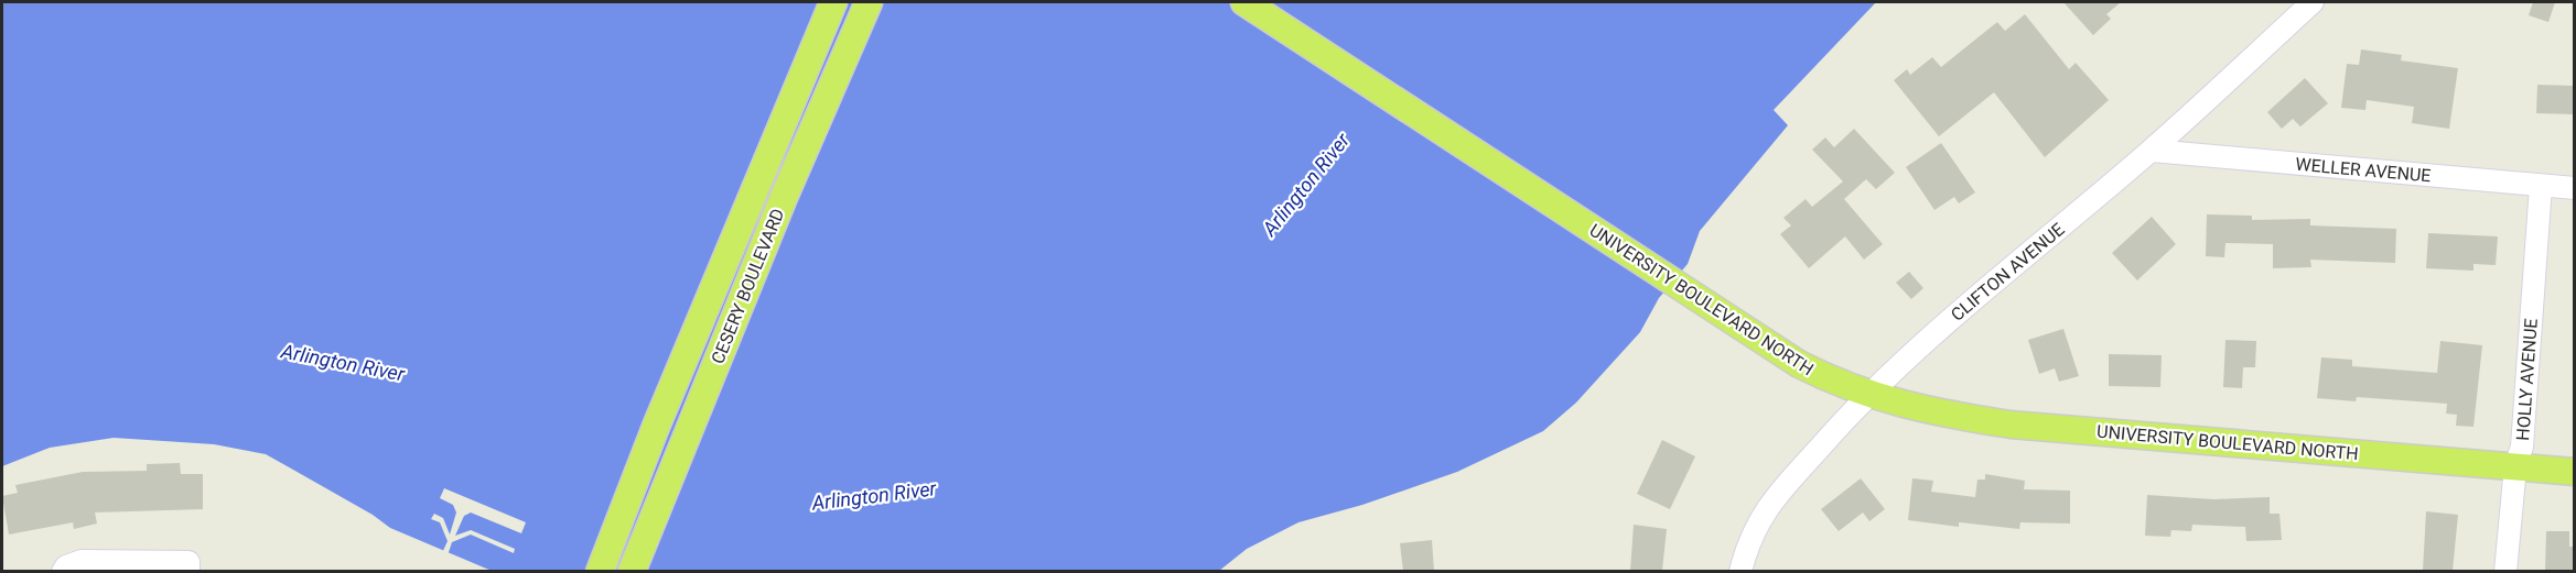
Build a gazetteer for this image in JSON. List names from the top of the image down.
{
  "streets": {
    "main road": ["CESERY BOULEVARD", "UNIVERSITY BOULEVARD NORTH"],
    "street": ["WELLER AVENUE", "CLIFTON AVENUE", "HOLLY AVENUE"]
  },
  "crossings": [
    ["WELLER AVENUE", "CLIFTON AVENUE"],
    ["WELLER AVENUE", "HOLLY AVENUE"],
    ["CLIFTON AVENUE", "UNIVERSITY BOULEVARD NORTH"],
    ["UNIVERSITY BOULEVARD NORTH", "HOLLY AVENUE"]
  ],
  "water": ["Arlington River"]
}
